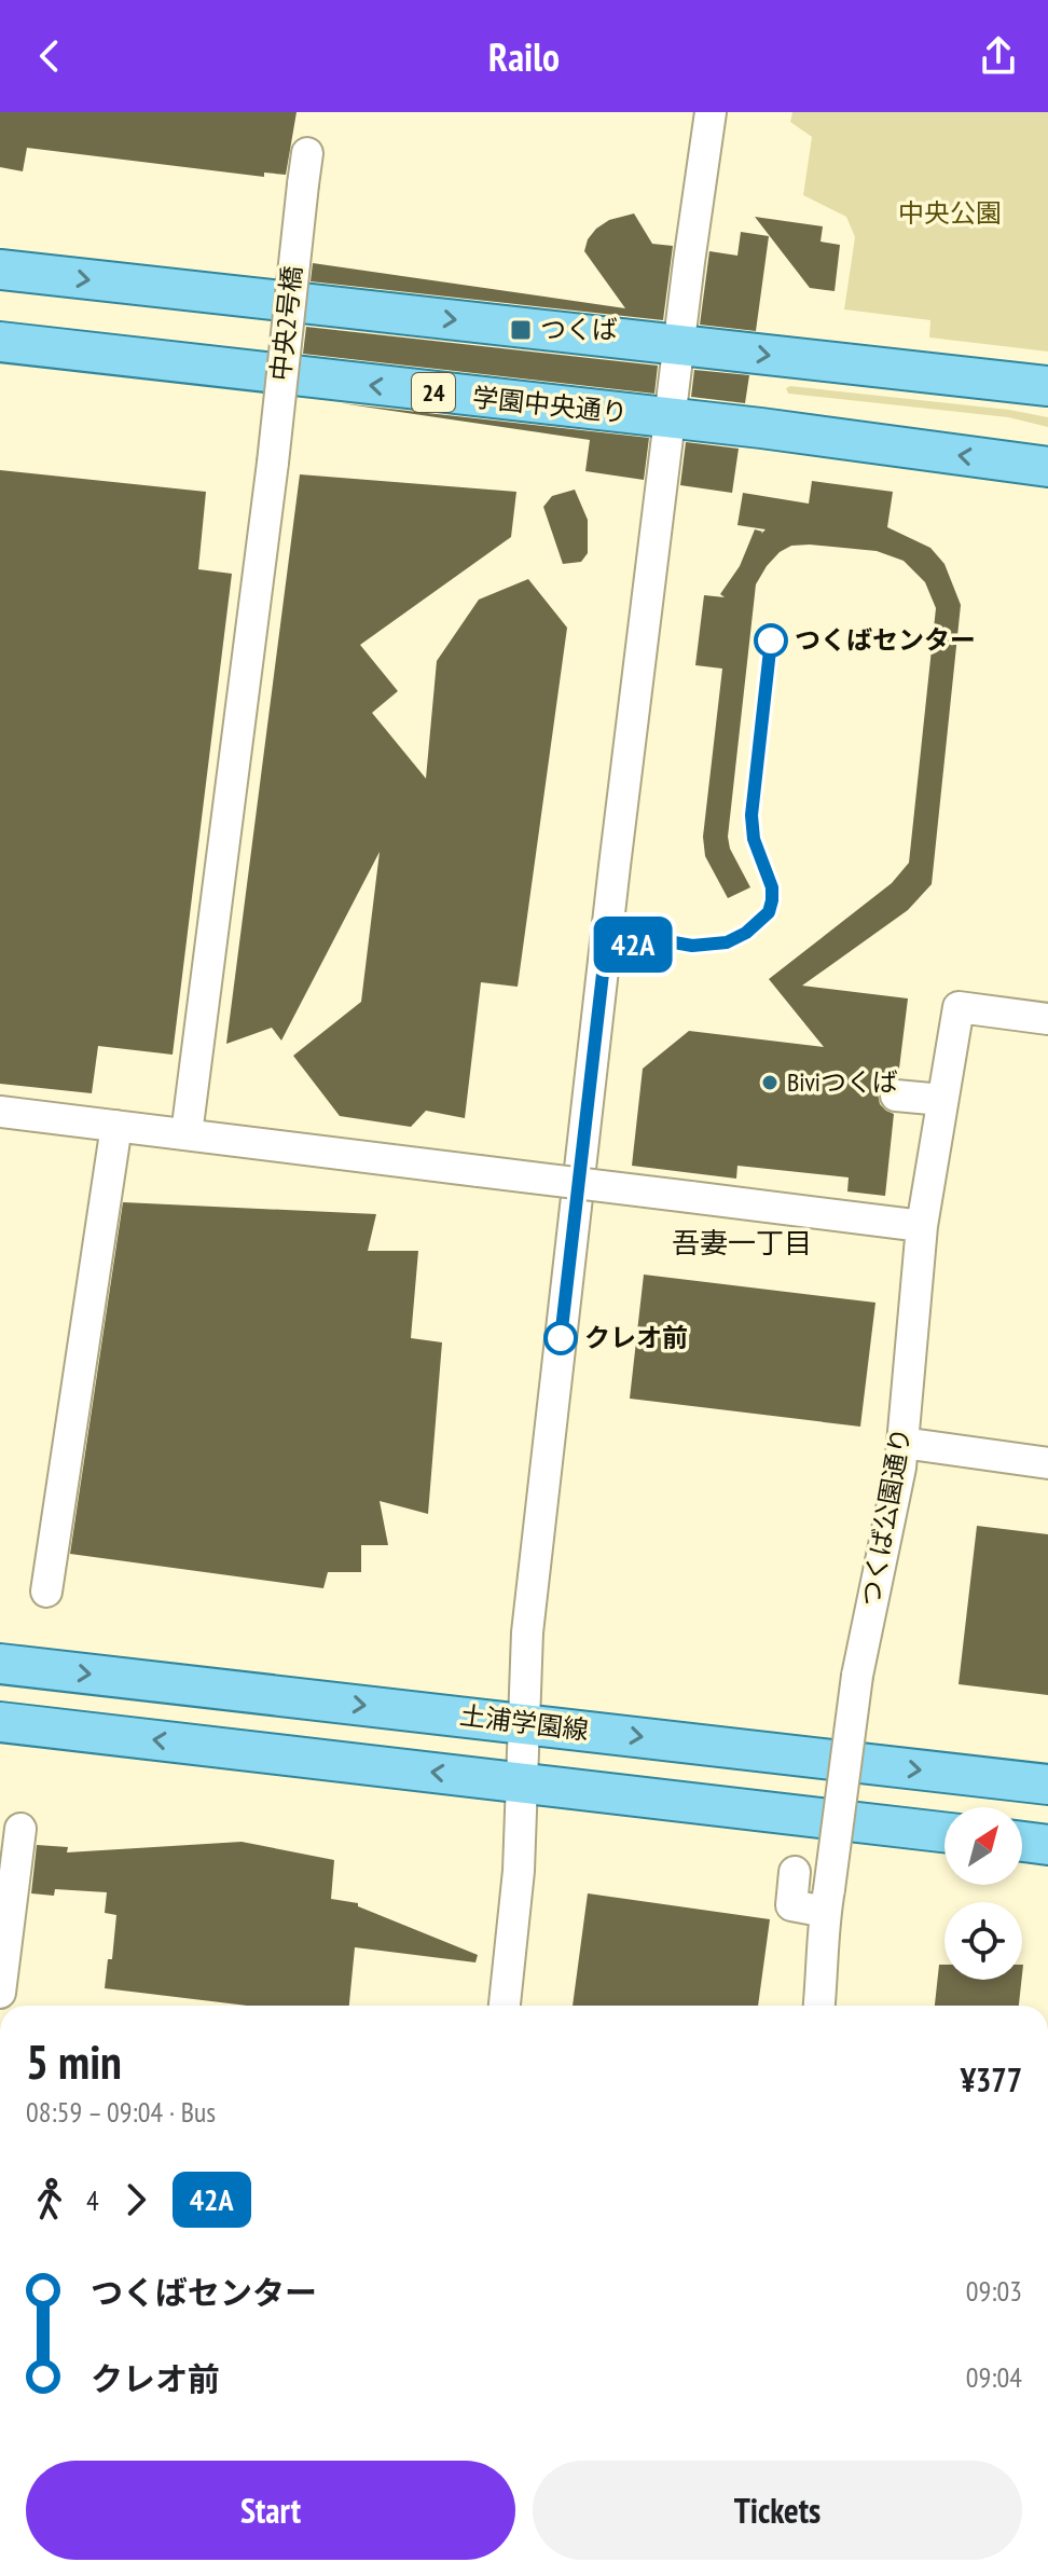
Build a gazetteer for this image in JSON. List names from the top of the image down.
{
  "streets": {
    "main road": ["24", "学園中央通り", "土浦学園線"],
    "street": ["中央2号橋", "つくば公園通り"]
  },
  "districts": ["吾妻一丁目"],
  "parks": ["中央公園"],
  "places": {
    "transit": ["つくば"],
    "other": ["つくばセンター", "Biviつくば", "クレオ前"]
  },
  "lines": ["bus line 42A"],
  "north": "top right",
  "page": {
    "header": "Railo",
    "on_map": "42A",
    "heading": ["5 min", "08:59 – 09:04 · Bus", "¥377"],
    "legs": ["4", "42A"],
    "list": [
      {
        "name": "つくばセンター",
        "value": "09:03"
      },
      {
        "name": "クレオ前",
        "value": "09:04"
      }
    ],
    "buttons": ["Start", "Tickets"]
  }
}
